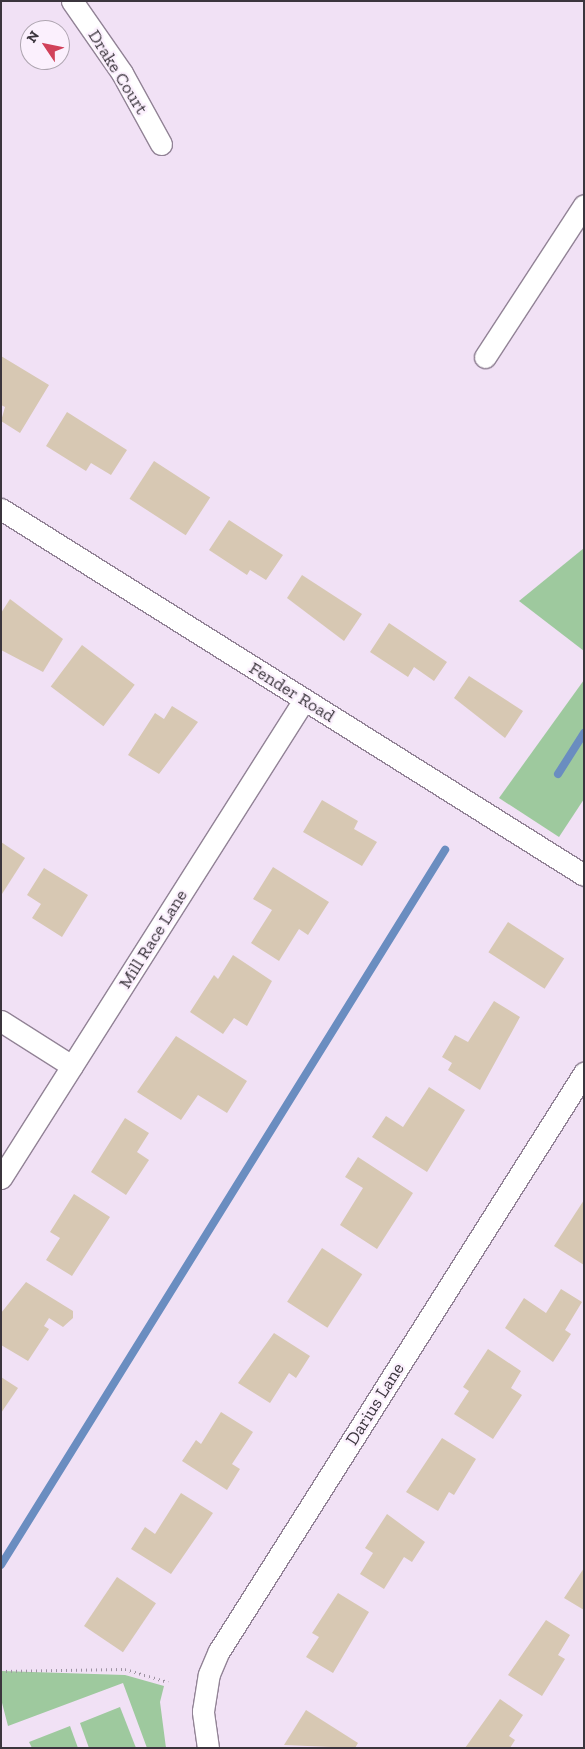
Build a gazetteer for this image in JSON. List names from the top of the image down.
{
  "streets": {
    "street": [
      "Drake Court",
      "Fender Road",
      "Mill Race Lane",
      "Darius Lane"
    ]
  },
  "crossings": [
    ["Fender Road", "Mill Race Lane"]
  ],
  "north": "top left"
}
